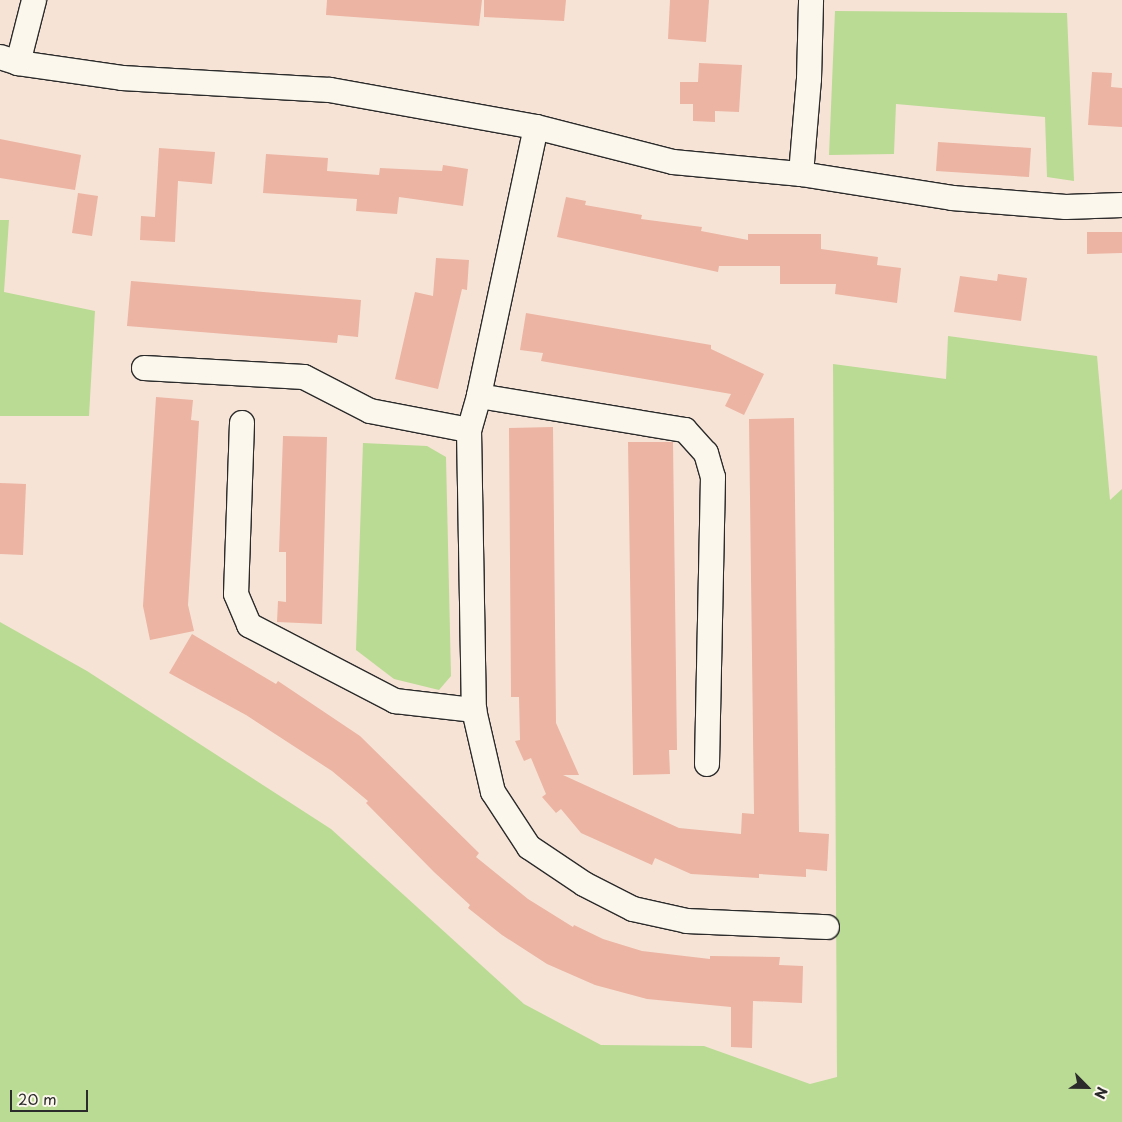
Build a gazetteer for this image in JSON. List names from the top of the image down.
{
  "scale_bar": "20 m",
  "north": "bottom right"
}
